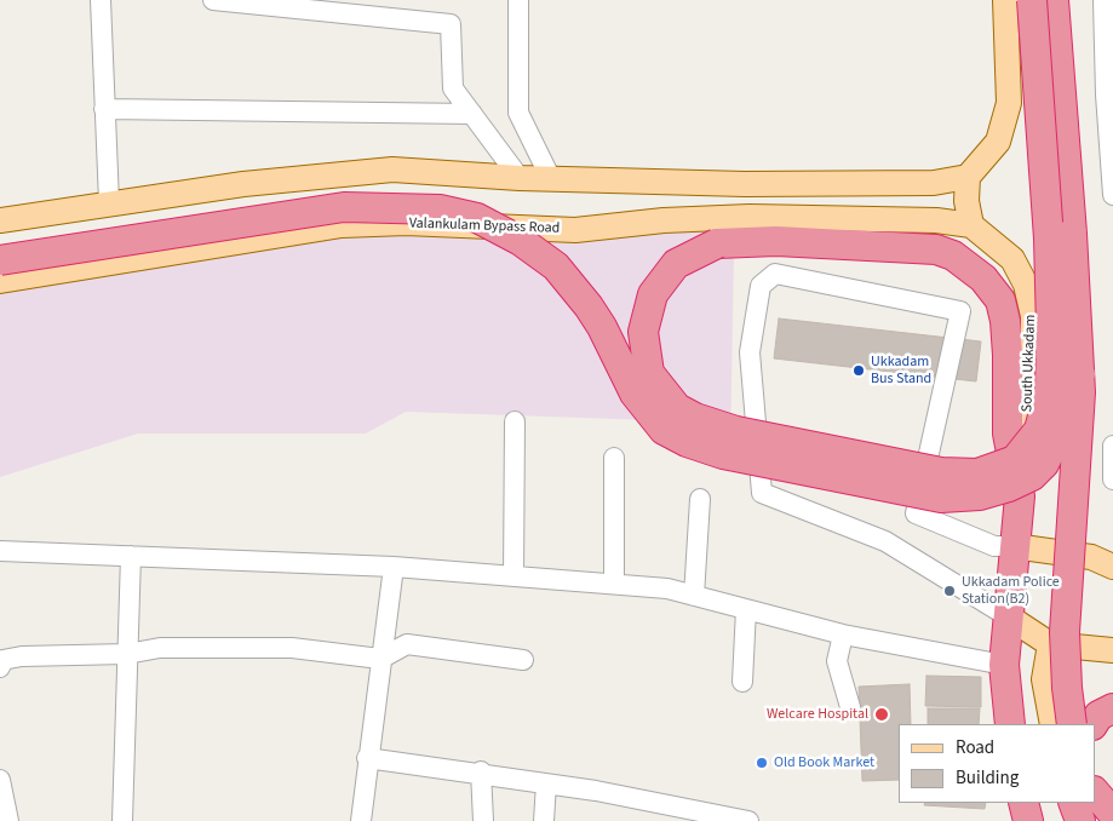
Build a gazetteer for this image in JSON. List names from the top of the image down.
{
  "streets": {
    "highway": ["South Ukkadam"],
    "main road": ["Valankulam Bypass Road"]
  },
  "crossings": [
    ["Valankulam Bypass Road", "South Ukkadam"]
  ],
  "places": [
    "Ukkadam Bus Stand",
    "Ukkadam Police Station(B2)",
    "Welcare Hospital",
    "Old Book Market"
  ],
  "legend": ["Road", "Building"]
}
